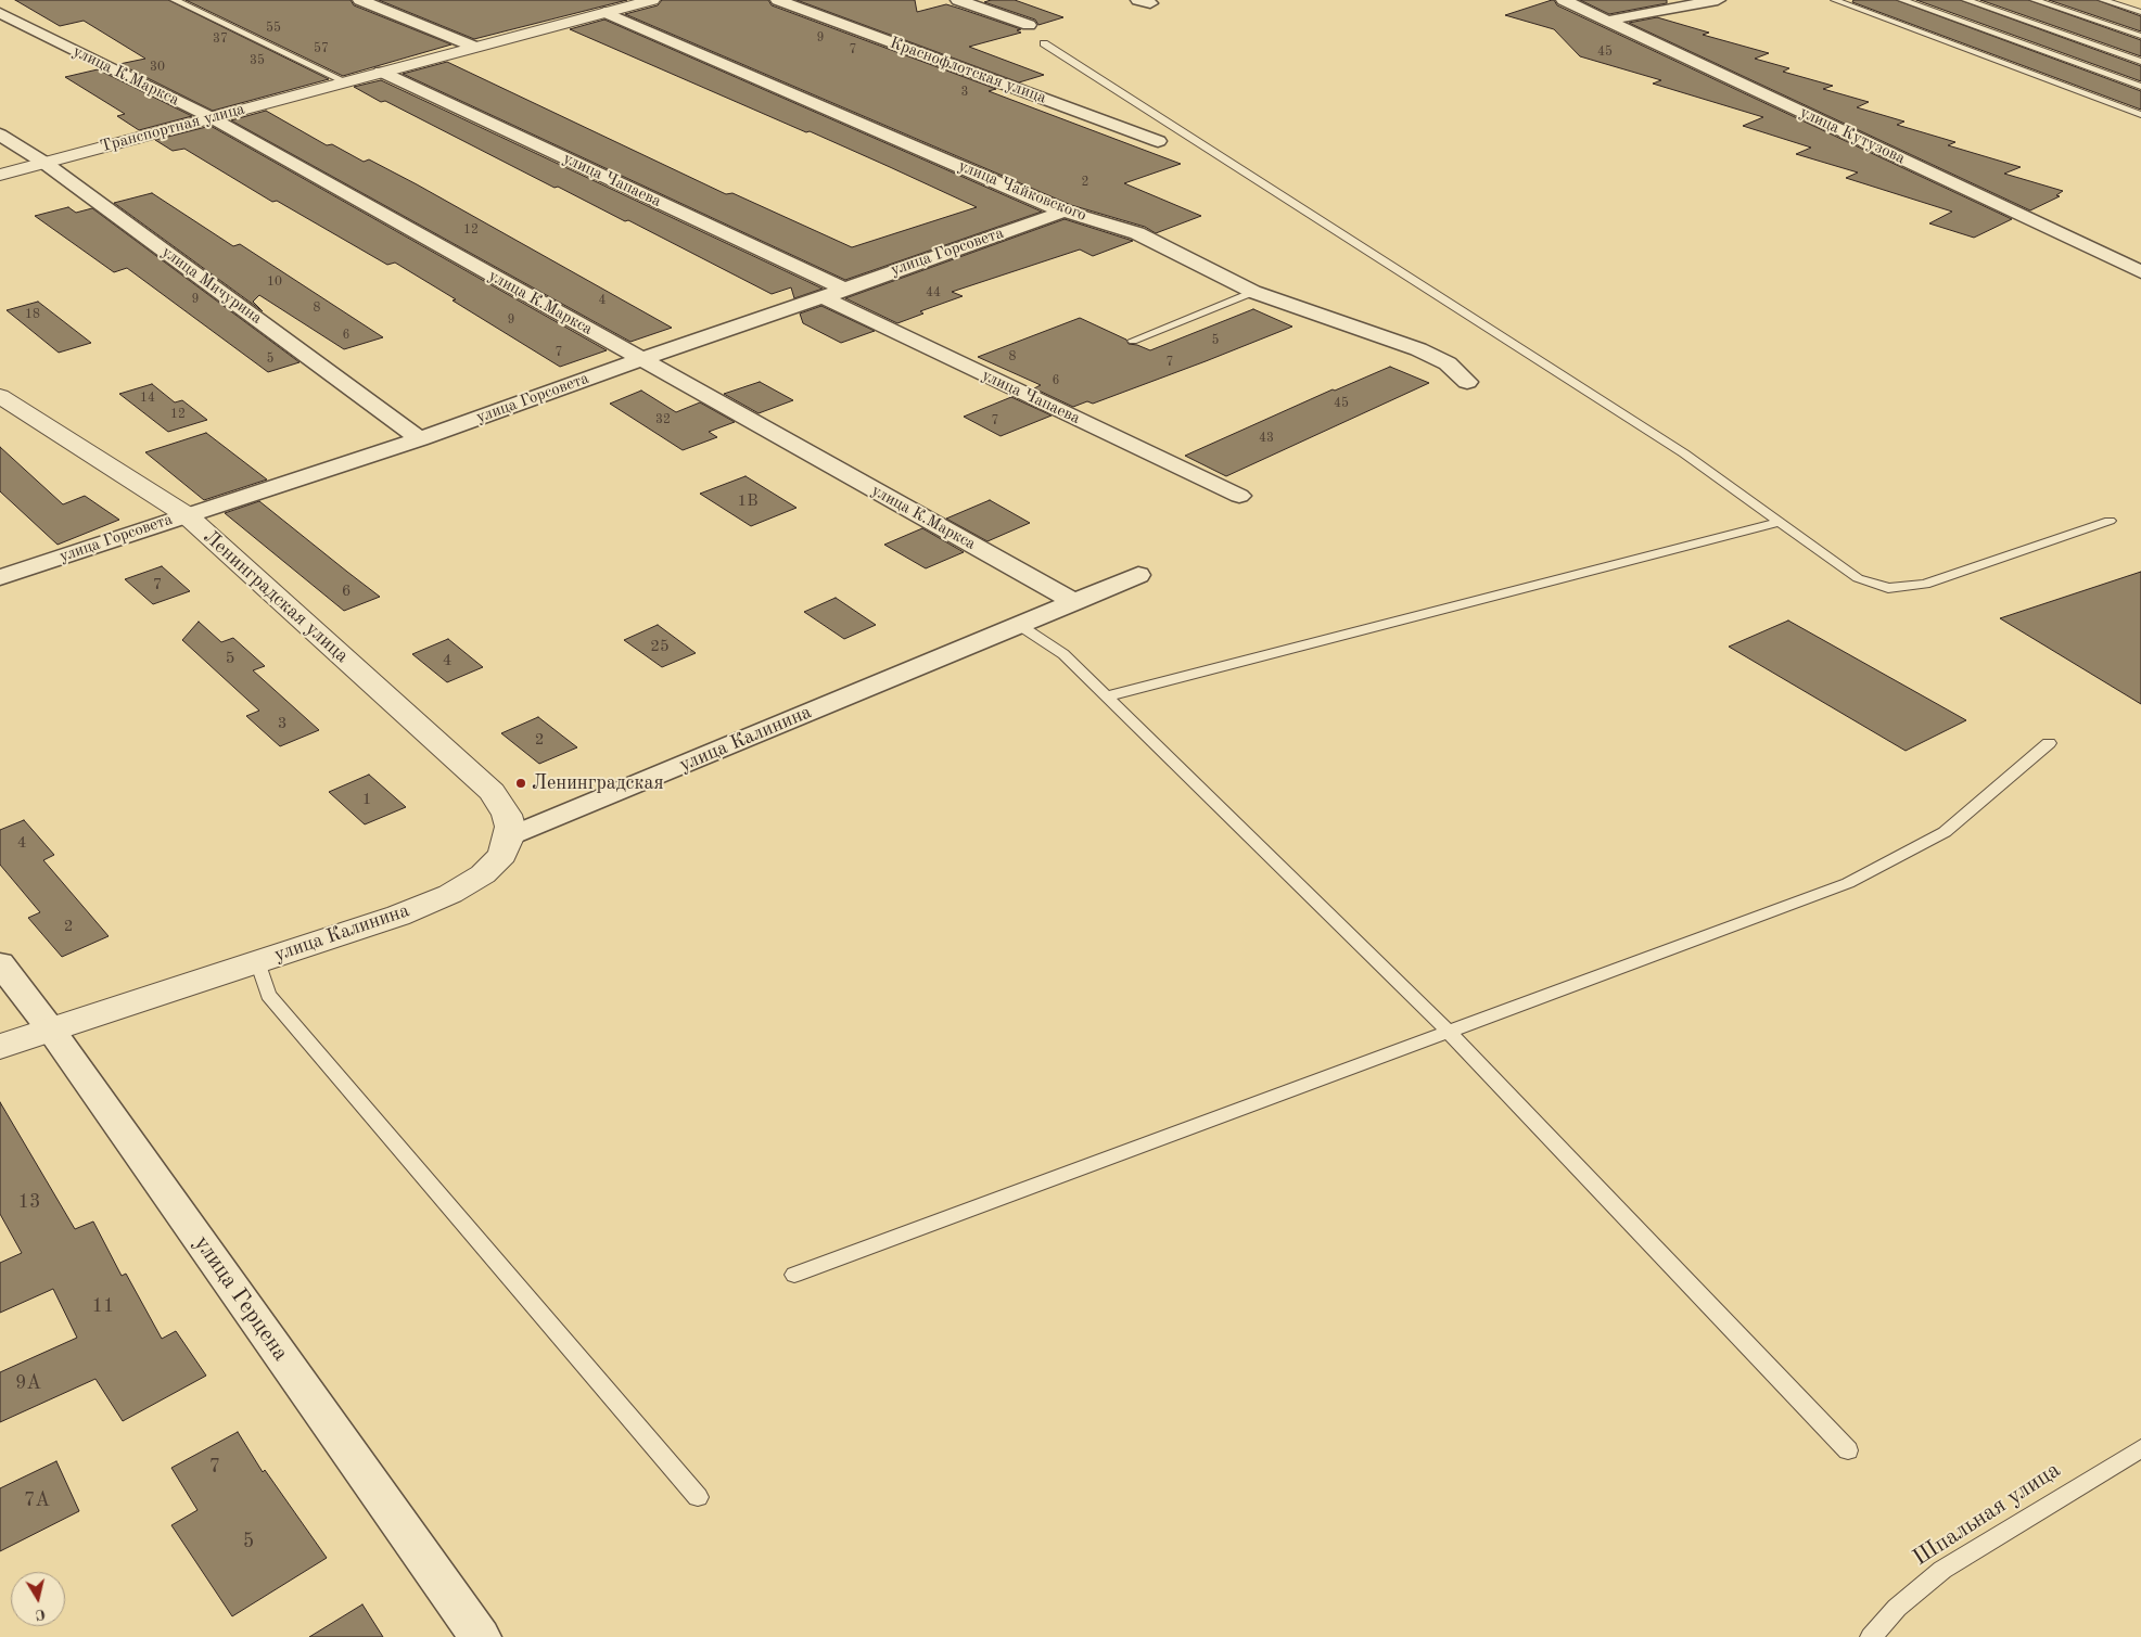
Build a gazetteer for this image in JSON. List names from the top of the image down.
{
  "streets": {
    "street": [
      "Краснофлотская улица",
      "улица К.Маркса",
      "Транспортная улица",
      "улица Кутузова",
      "улица Чапаева",
      "улица Чайковского",
      "улица Горсовета",
      "улица Мичурина",
      "Ленинградская улица",
      "улица Калинина",
      "улица Герцена"
    ],
    "lane": ["Шпальная улица"]
  },
  "crossings": [
    ["улица К.Маркса", "Транспортная улица"],
    ["улица К.Маркса", "улица Горсовета"],
    ["улица К.Маркса", "улица Калинина"],
    ["Транспортная улица", "улица Чапаева"],
    ["Транспортная улица", "улица Чайковского"],
    ["Транспортная улица", "улица Мичурина"],
    ["улица Чапаева", "улица Горсовета"],
    ["улица Чайковского", "улица Горсовета"],
    ["улица Горсовета", "улица Мичурина"],
    ["улица Горсовета", "Ленинградская улица"],
    ["Ленинградская улица", "улица Калинина"],
    ["улица Калинина", "улица Герцена"]
  ],
  "places": ["Ленинградская"],
  "house_numbers": [
    "55",
    "9",
    "37",
    "57",
    "7",
    "45",
    "35",
    "30",
    "3",
    "2",
    "12",
    "10",
    "44",
    "9",
    "4",
    "8",
    "18",
    "9",
    "6",
    "5",
    "7",
    "8",
    "5",
    "7",
    "6",
    "14",
    "45",
    "12",
    "32",
    "7",
    "43",
    "1В",
    "7",
    "6",
    "25",
    "5",
    "4",
    "3",
    "2",
    "1",
    "4",
    "2",
    "13",
    "11",
    "9А",
    "7",
    "7А",
    "5"
  ],
  "north": "bottom"
}
